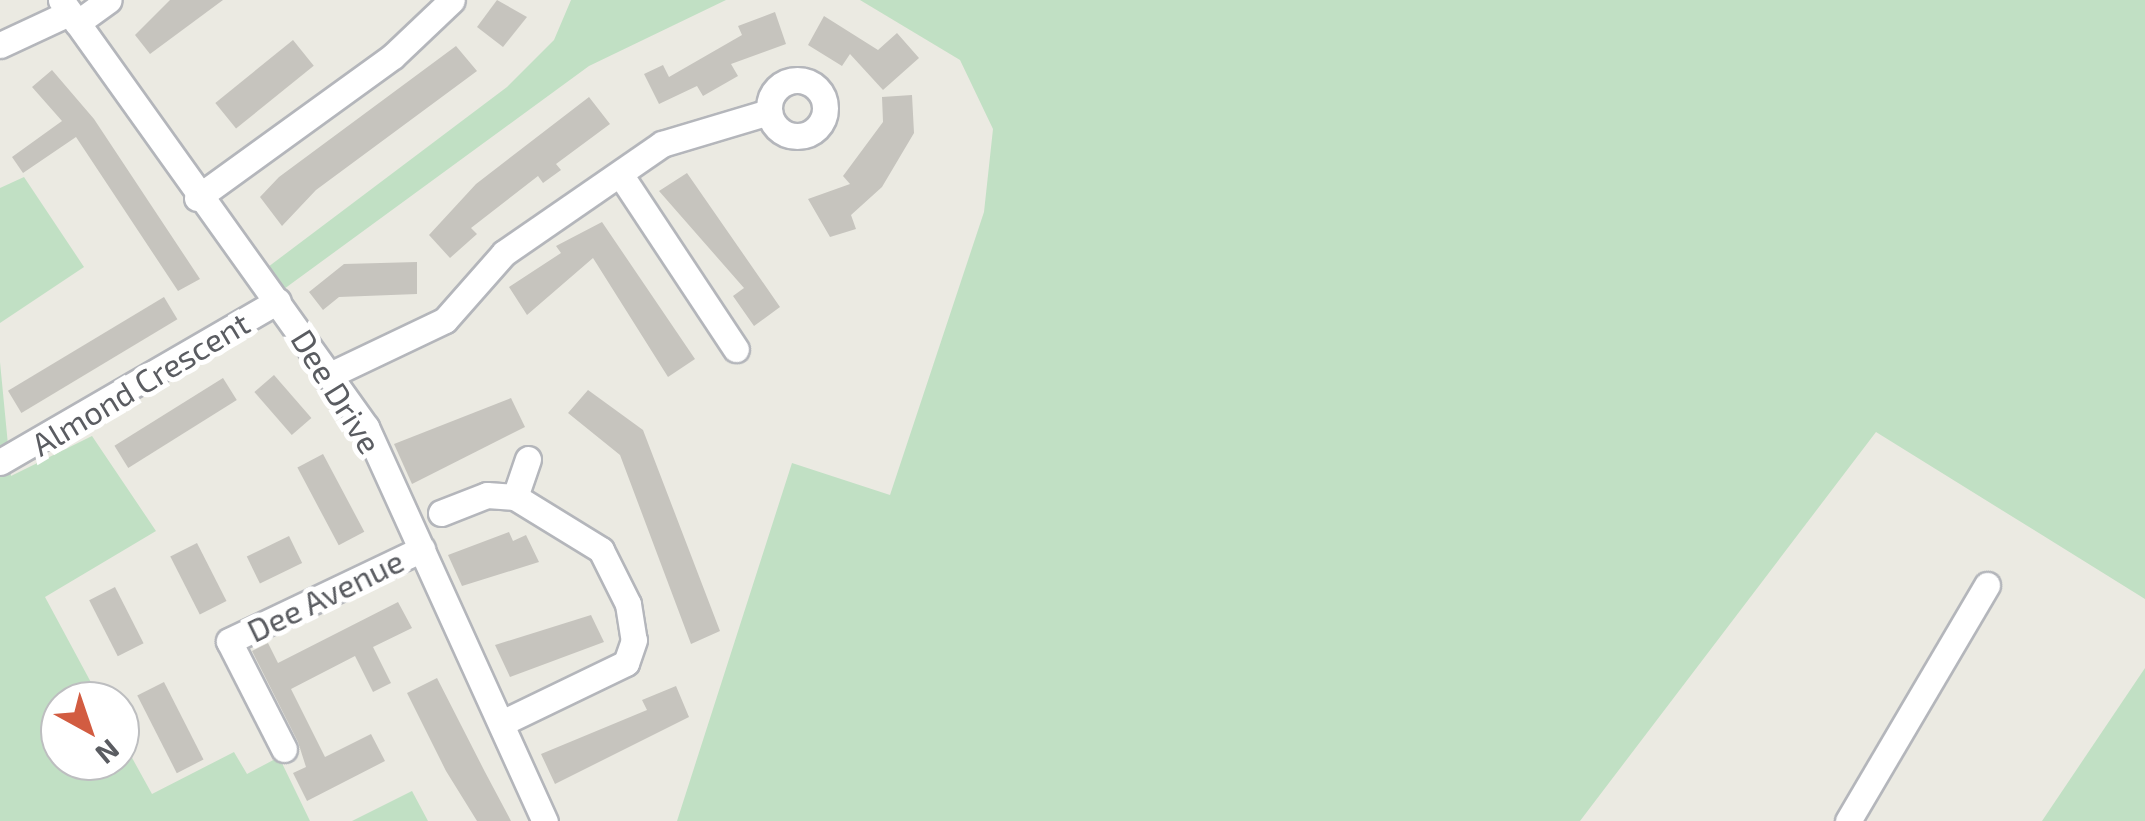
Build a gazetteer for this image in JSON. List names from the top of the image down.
{
  "streets": {
    "street": ["Almond Crescent", "Dee Drive", "Dee Avenue"]
  },
  "crossings": [
    ["Almond Crescent", "Dee Drive"],
    ["Dee Drive", "Dee Avenue"]
  ],
  "north": "bottom right"
}
